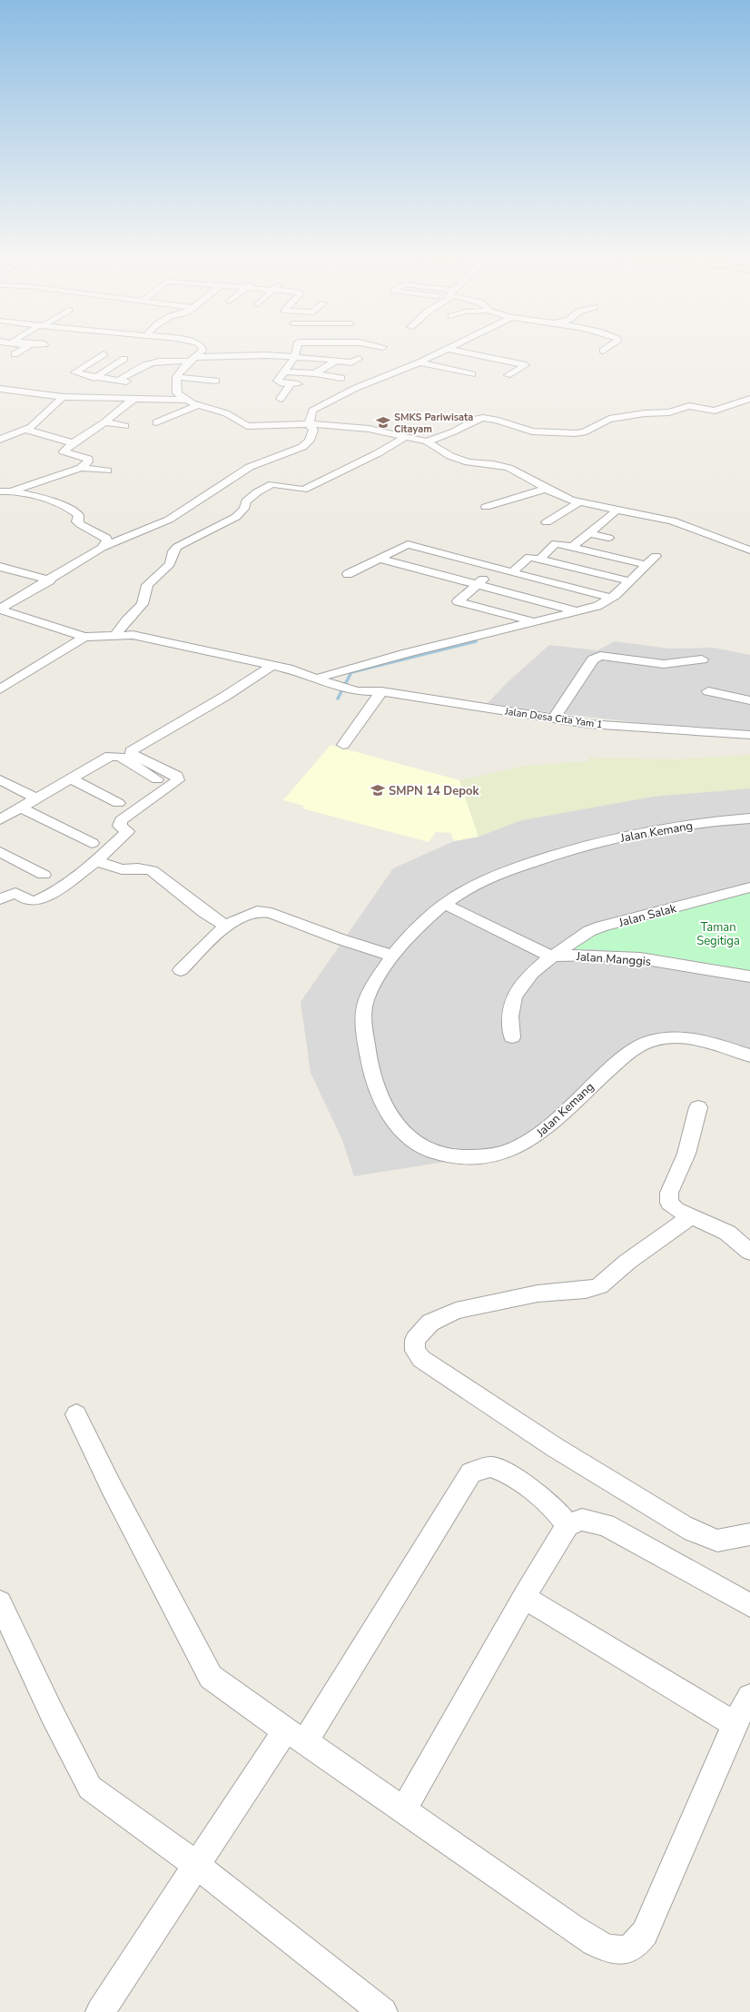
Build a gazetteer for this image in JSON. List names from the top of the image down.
{
  "streets": {
    "street": [
      "Jalan Desa Cita Yam 1",
      "Jalan Kemang",
      "Jalan Salak",
      "Jalan Manggis"
    ]
  },
  "crossings": [
    ["Jalan Salak", "Jalan Manggis"]
  ],
  "parks": ["Taman Segitiga"],
  "places": {
    "school or university": ["SMKS Pariwisata Citayam", "SMPN 14 Depok"]
  }
}
